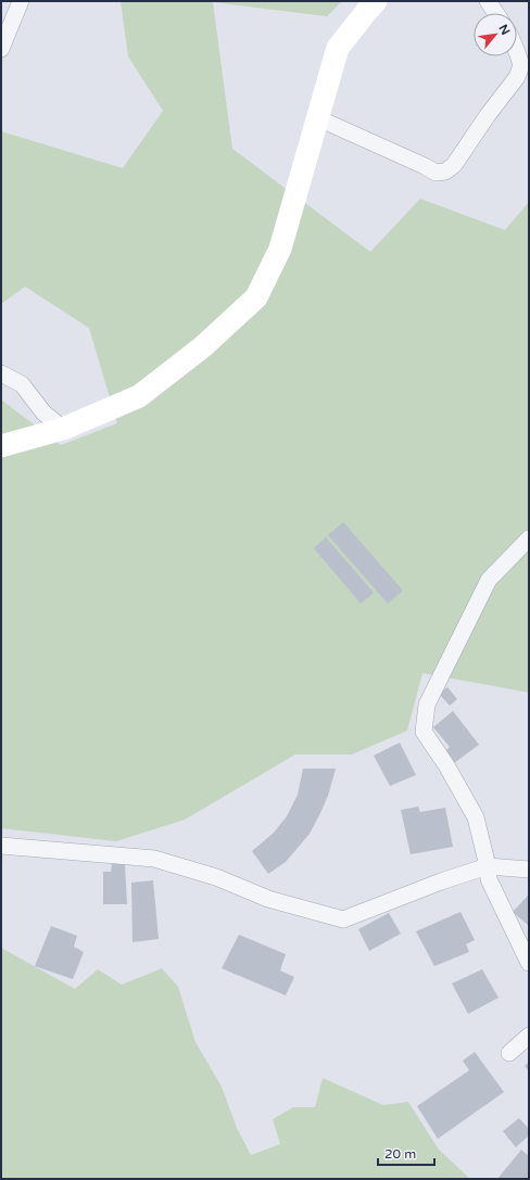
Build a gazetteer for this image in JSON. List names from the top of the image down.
{
  "scale_bar": "20 m",
  "north": "top right"
}
